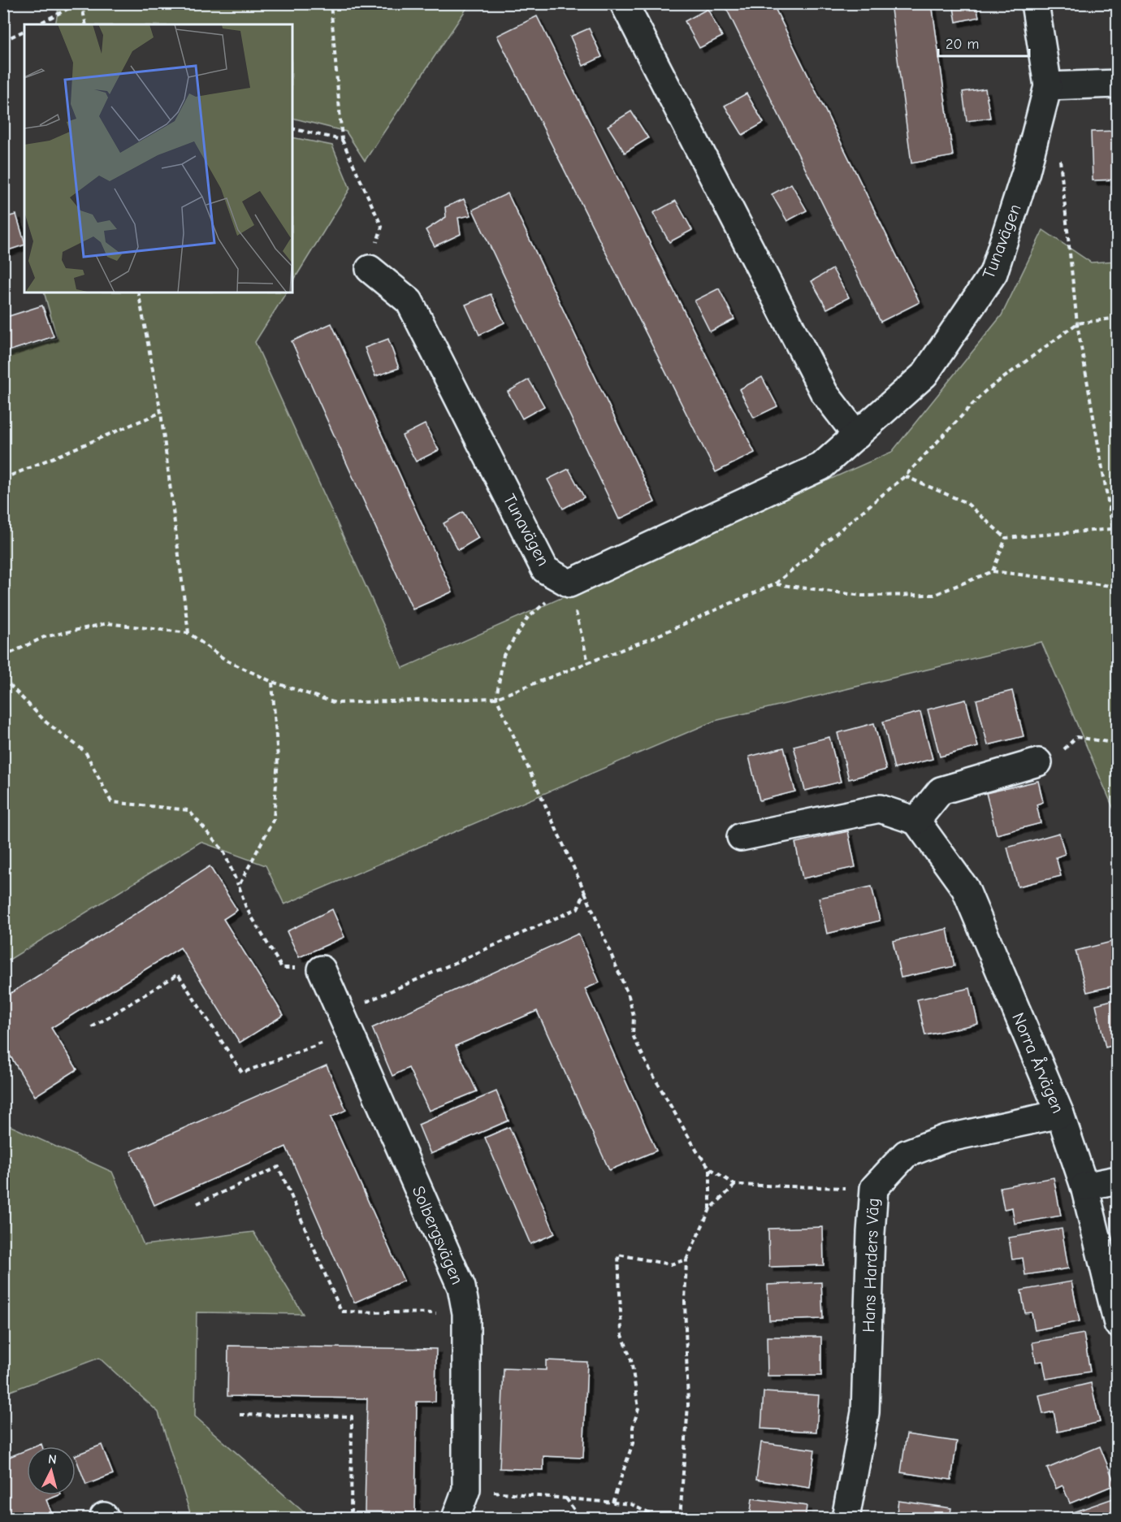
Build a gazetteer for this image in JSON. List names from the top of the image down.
{
  "streets": {
    "street": [
      "Tunavägen",
      "Norra Årvägen",
      "Solbergsvägen",
      "Hans Harders Väg"
    ]
  },
  "crossings": [
    ["Norra Årvägen", "Hans Harders Väg"]
  ],
  "scale_bar": "20 m",
  "north": "top"
}
